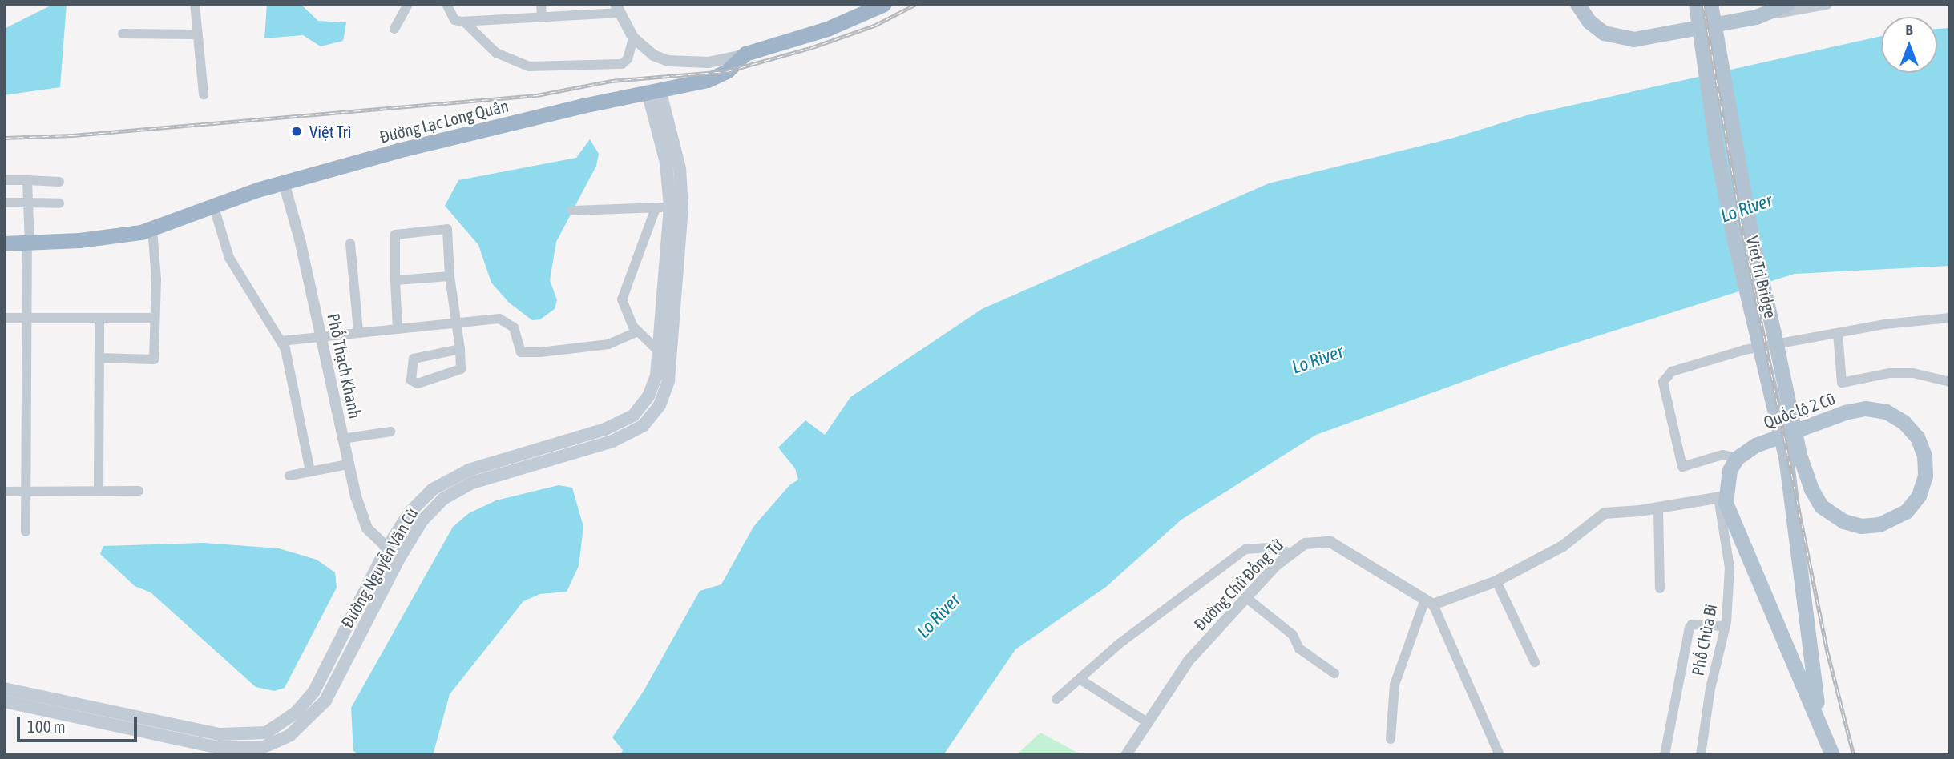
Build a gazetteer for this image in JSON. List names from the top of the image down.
{
  "streets": {
    "highway": ["Đường Lạc Long Quân"],
    "main road": ["Viet Tri Bridge", "Quốc lộ 2 Cũ", "Đường Nguyễn Văn Cừ"],
    "street": ["Phố Thạch Khanh", "Đường Chử Đồng Tử", "Phố Chùa Bi"]
  },
  "crossings": [
    ["Đường Lạc Long Quân", "Phố Thạch Khanh"],
    ["Đường Lạc Long Quân", "Đường Nguyễn Văn Cừ"],
    ["Viet Tri Bridge", "Quốc lộ 2 Cũ"],
    ["Phố Thạch Khanh", "Đường Nguyễn Văn Cừ"]
  ],
  "water": ["Lo River"],
  "places": ["Việt Trì"],
  "scale_bar": "100 m",
  "north": "top"
}
